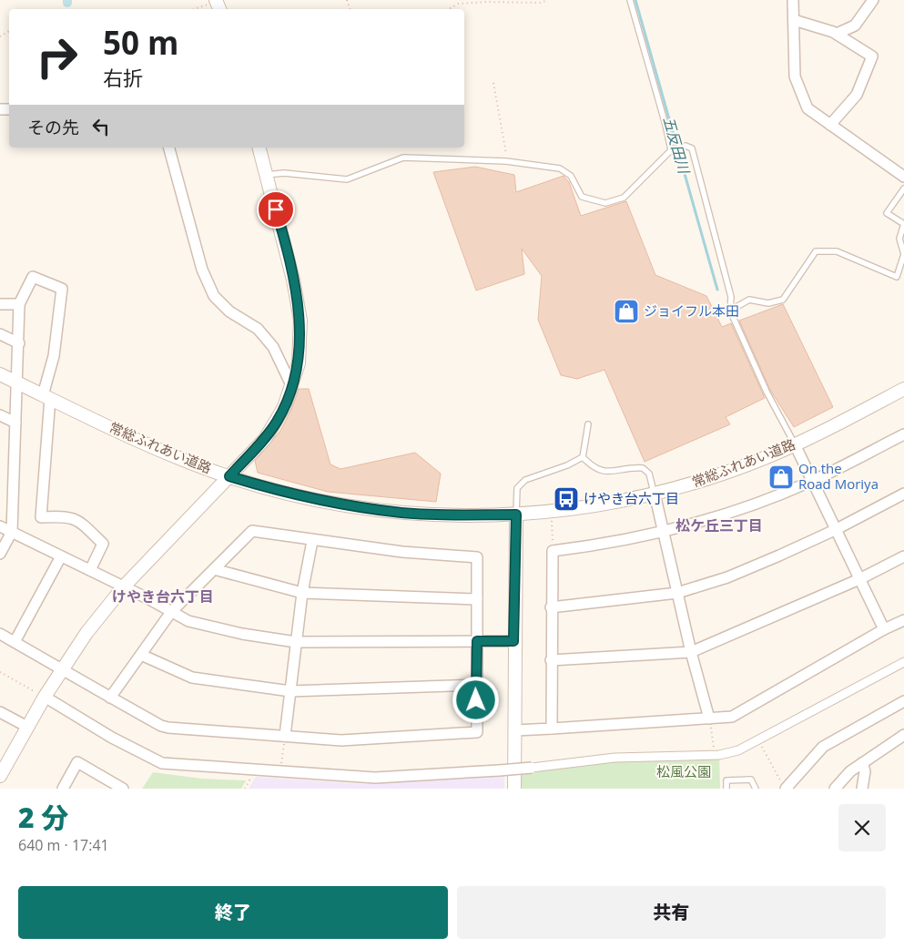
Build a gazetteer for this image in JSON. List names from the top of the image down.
{
  "streets": {
    "street": ["常総ふれあい道路"]
  },
  "districts": ["松ケ丘三丁目", "けやき台六丁目"],
  "water": ["五反田川"],
  "parks": ["松風公園"],
  "places": {
    "shop": ["ジョイフル本田", "On the Road Moriya"],
    "bus stop": ["けやき台六丁目"]
  },
  "page": {
    "turn": ["50 m", "右折"],
    "then": "その先",
    "heading": ["2 分", "640 m · 17:41"],
    "buttons": ["終了", "共有"]
  }
}
